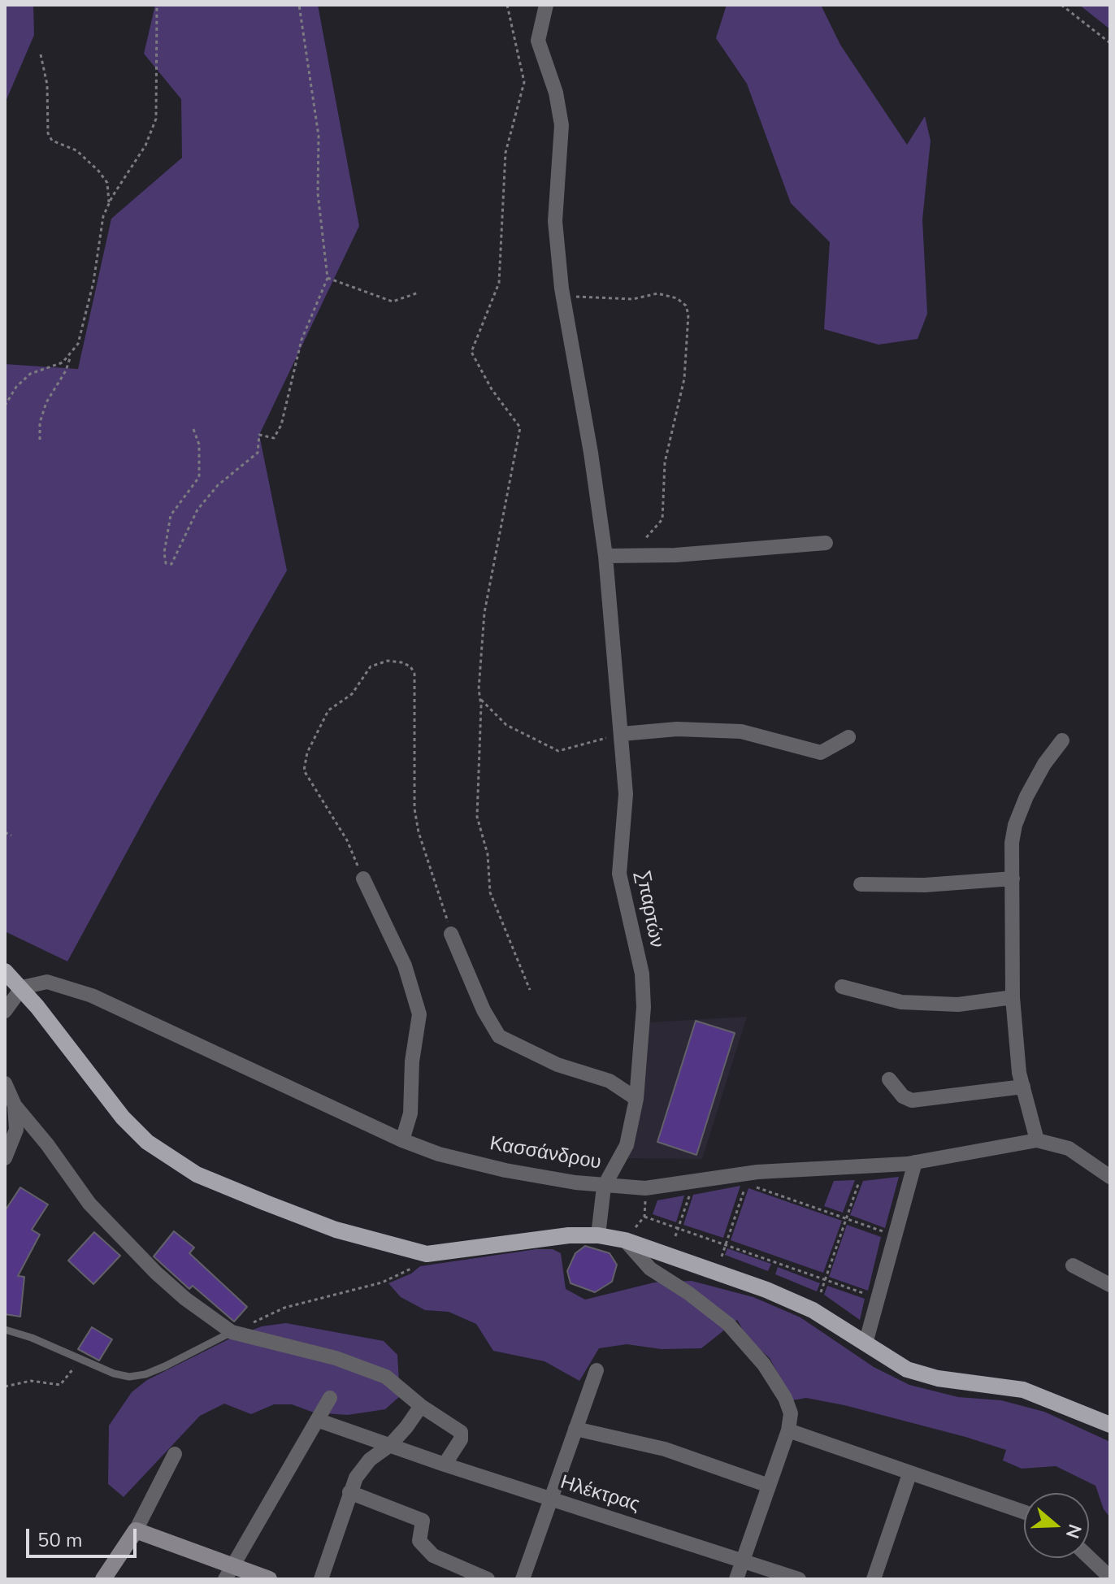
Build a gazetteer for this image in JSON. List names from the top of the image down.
{
  "streets": {
    "street": ["Σπαρτών", "Κασσάνδρου", "Ηλέκτρας"]
  },
  "crossings": [
    ["Σπαρτών", "Κασσάνδρου"]
  ],
  "scale_bar": "50 m",
  "north": "right"
}
